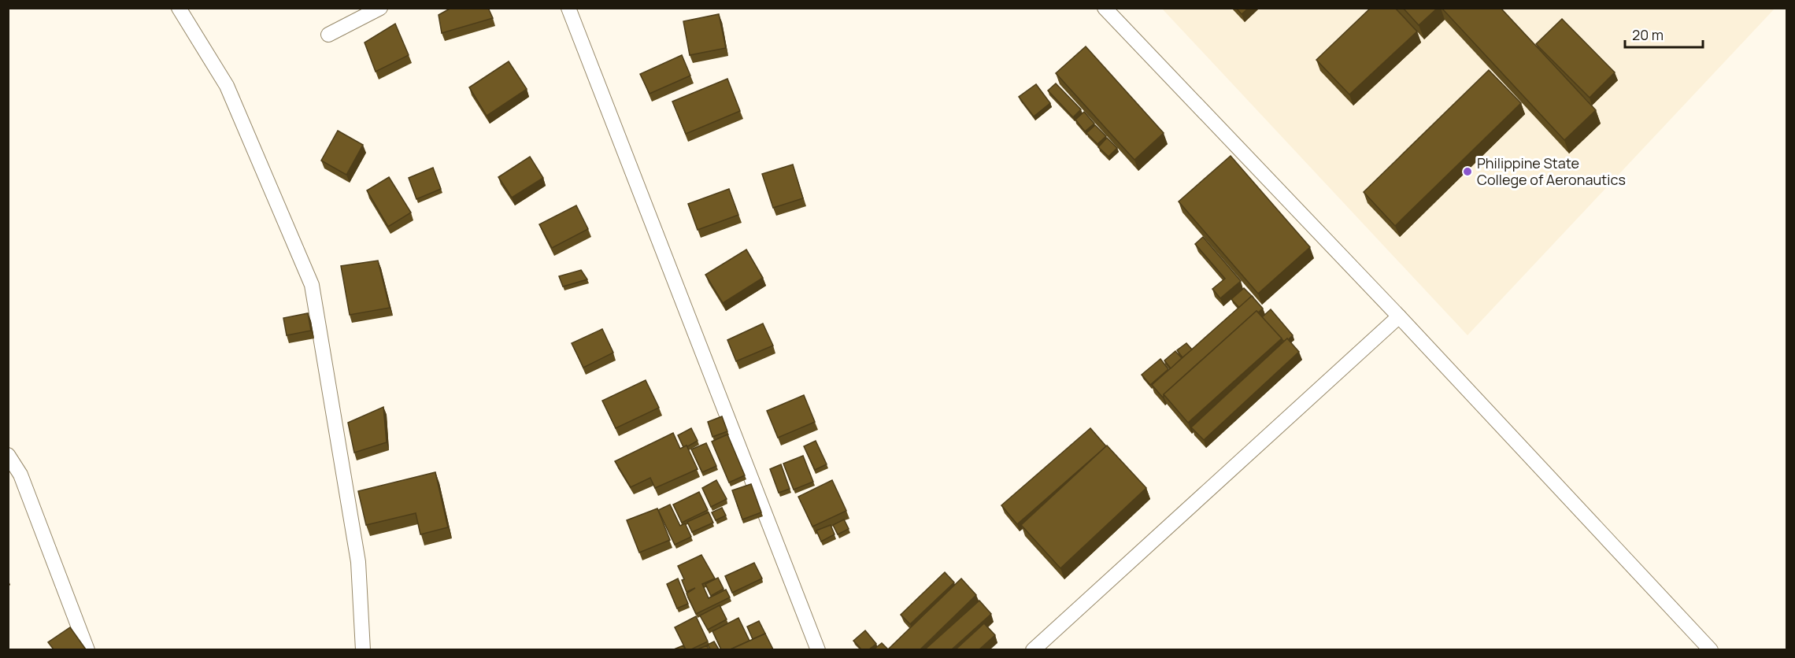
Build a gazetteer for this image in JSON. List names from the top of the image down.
{
  "places": ["Philippine State College of Aeronautics"],
  "scale_bar": "20 m"
}
